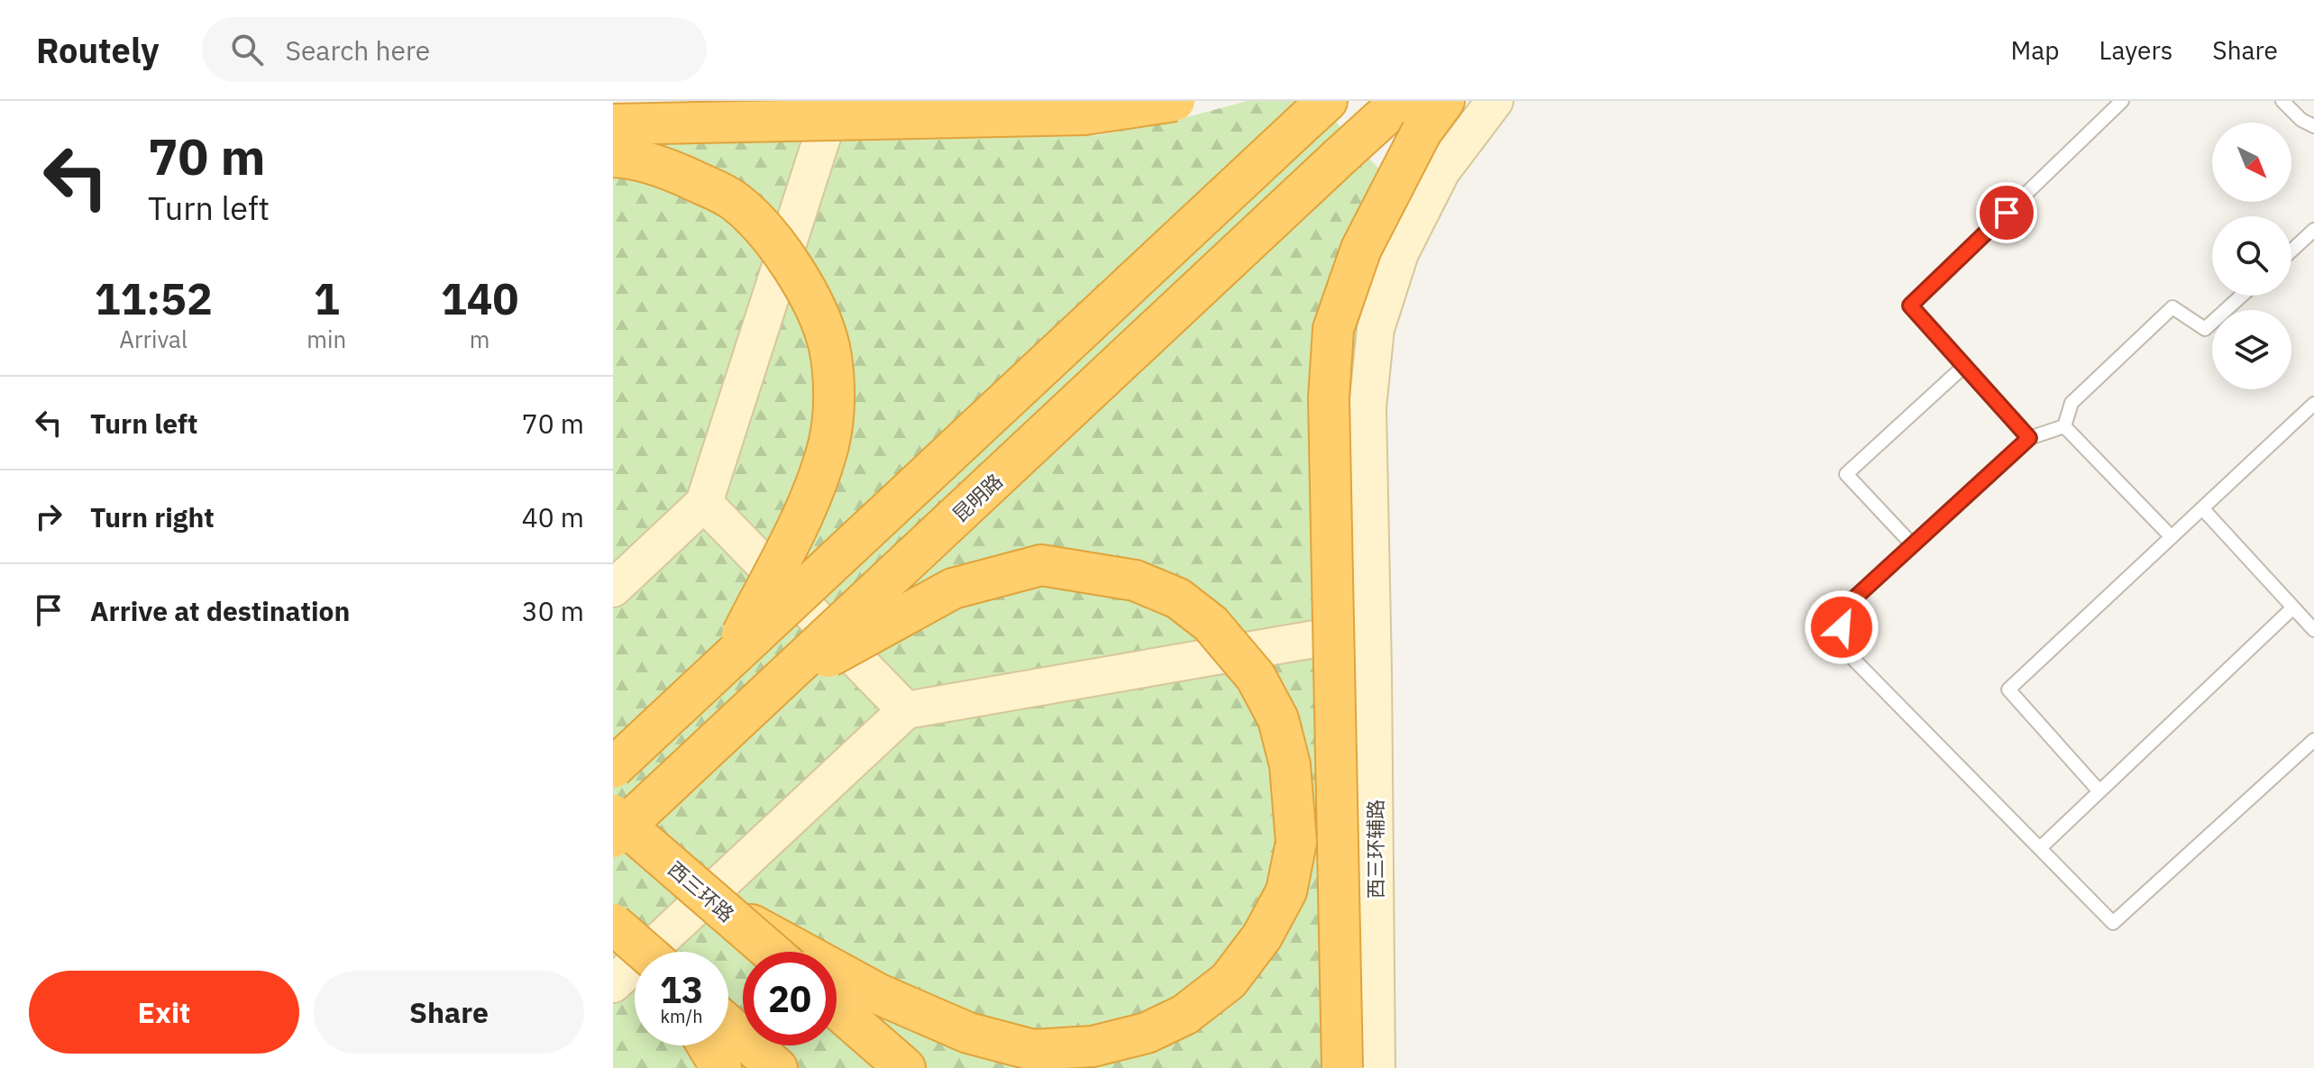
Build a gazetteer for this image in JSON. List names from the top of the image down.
{
  "streets": {
    "highway": ["昆明路", "西三环路"],
    "main road": ["西三环辅路"]
  },
  "north": "bottom right",
  "page": {
    "header": "Routely",
    "search": "Search here",
    "nav": ["Map", "Layers", "Share"],
    "turn": ["70 m", "Turn left"],
    "eta": [
      "11:52",
      "Arrival",
      "1",
      "min",
      "140",
      "m"
    ],
    "list": [
      {
        "name": "Turn left",
        "value": "70 m"
      },
      {
        "name": "Turn right",
        "value": "40 m"
      },
      {
        "name": "Arrive at destination",
        "value": "30 m"
      }
    ],
    "speed": "13 km/h",
    "limit": "20",
    "buttons": ["Exit", "Share"]
  }
}
